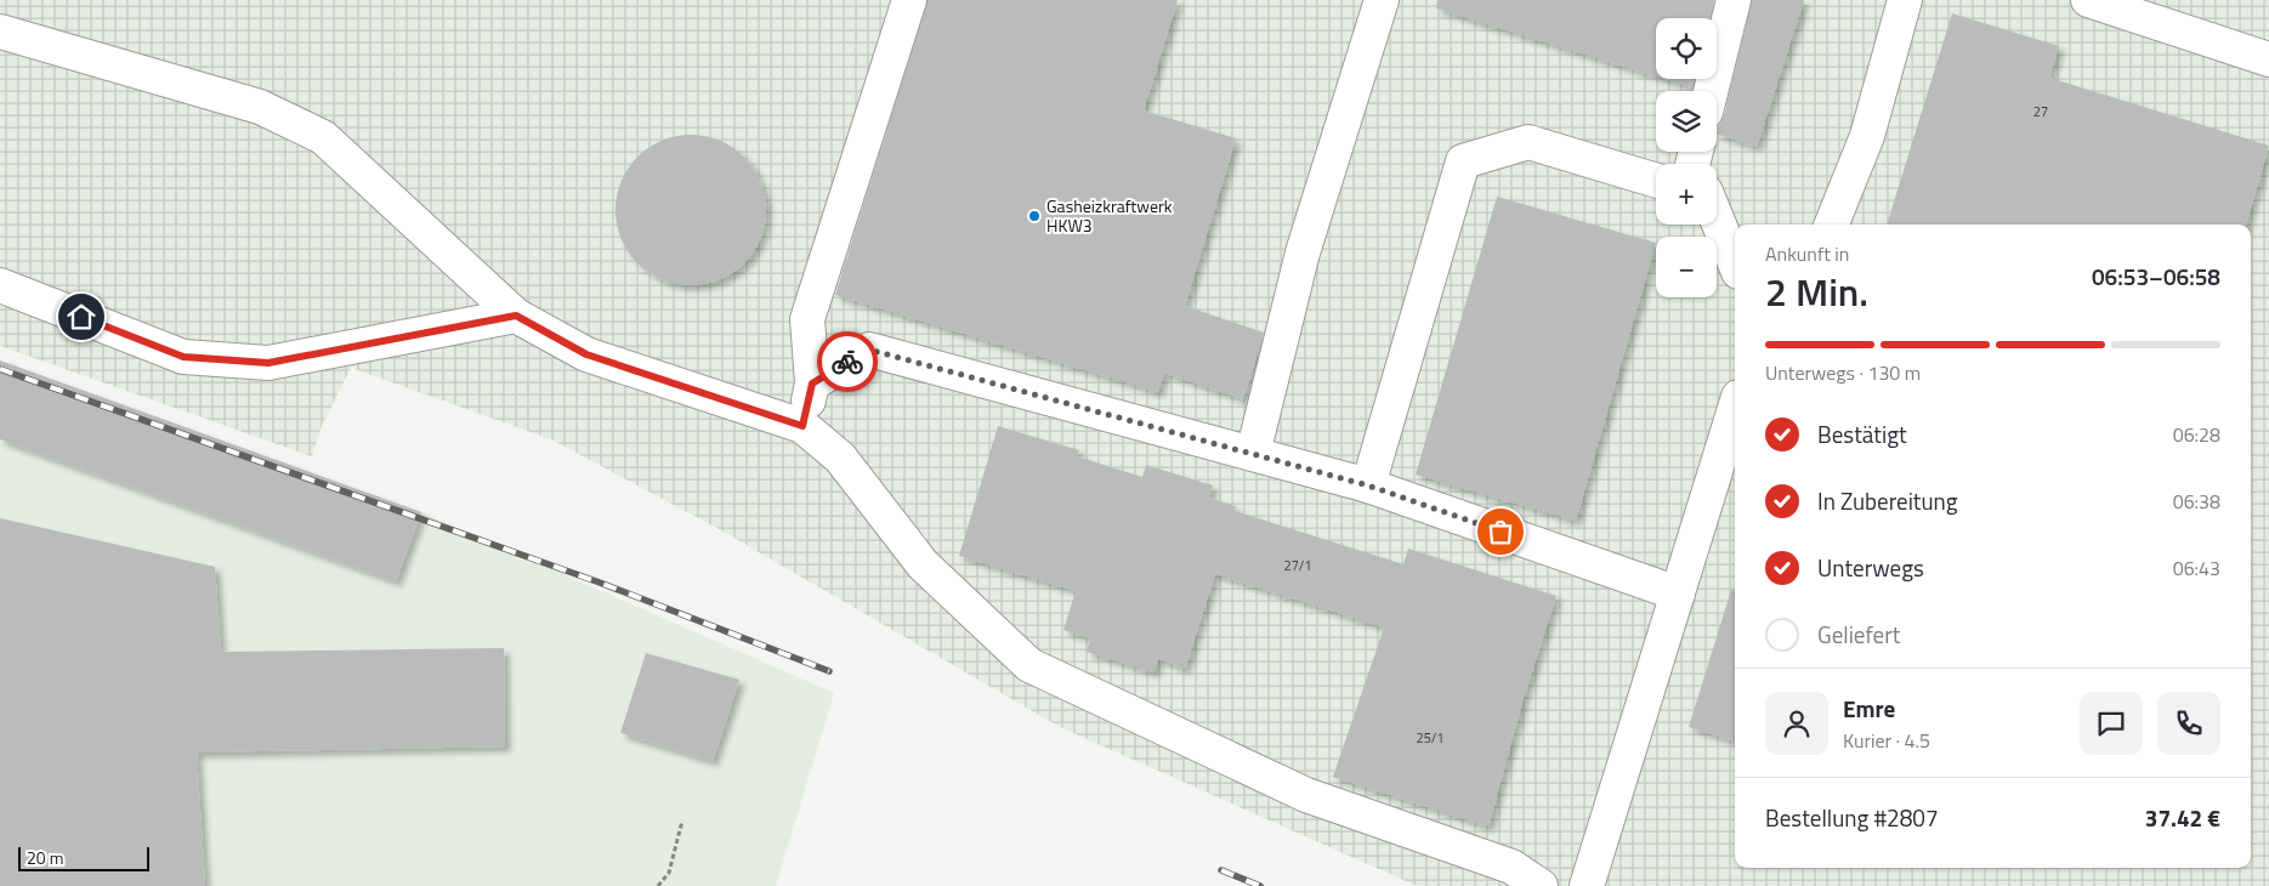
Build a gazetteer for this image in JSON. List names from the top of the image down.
{
  "places": ["Gasheizkraftwerk HKW3"],
  "house_numbers": ["27", "27/1", "25/1"],
  "scale_bar": "20 m",
  "page": {
    "map_buttons": ["+", "−"],
    "heading": ["2 Min.", "Ankunft in", "06:53–06:58"],
    "panel": [
      "Emre",
      "Kurier · 4.5",
      "Bestellung #2807",
      "37.42 €"
    ],
    "bar": "Unterwegs · 130 m",
    "list": [
      ["Bestätigt", "06:28"],
      ["In Zubereitung", "06:38"],
      ["Unterwegs", "06:43"],
      "Geliefert"
    ],
    "scale": "20 m"
  }
}
